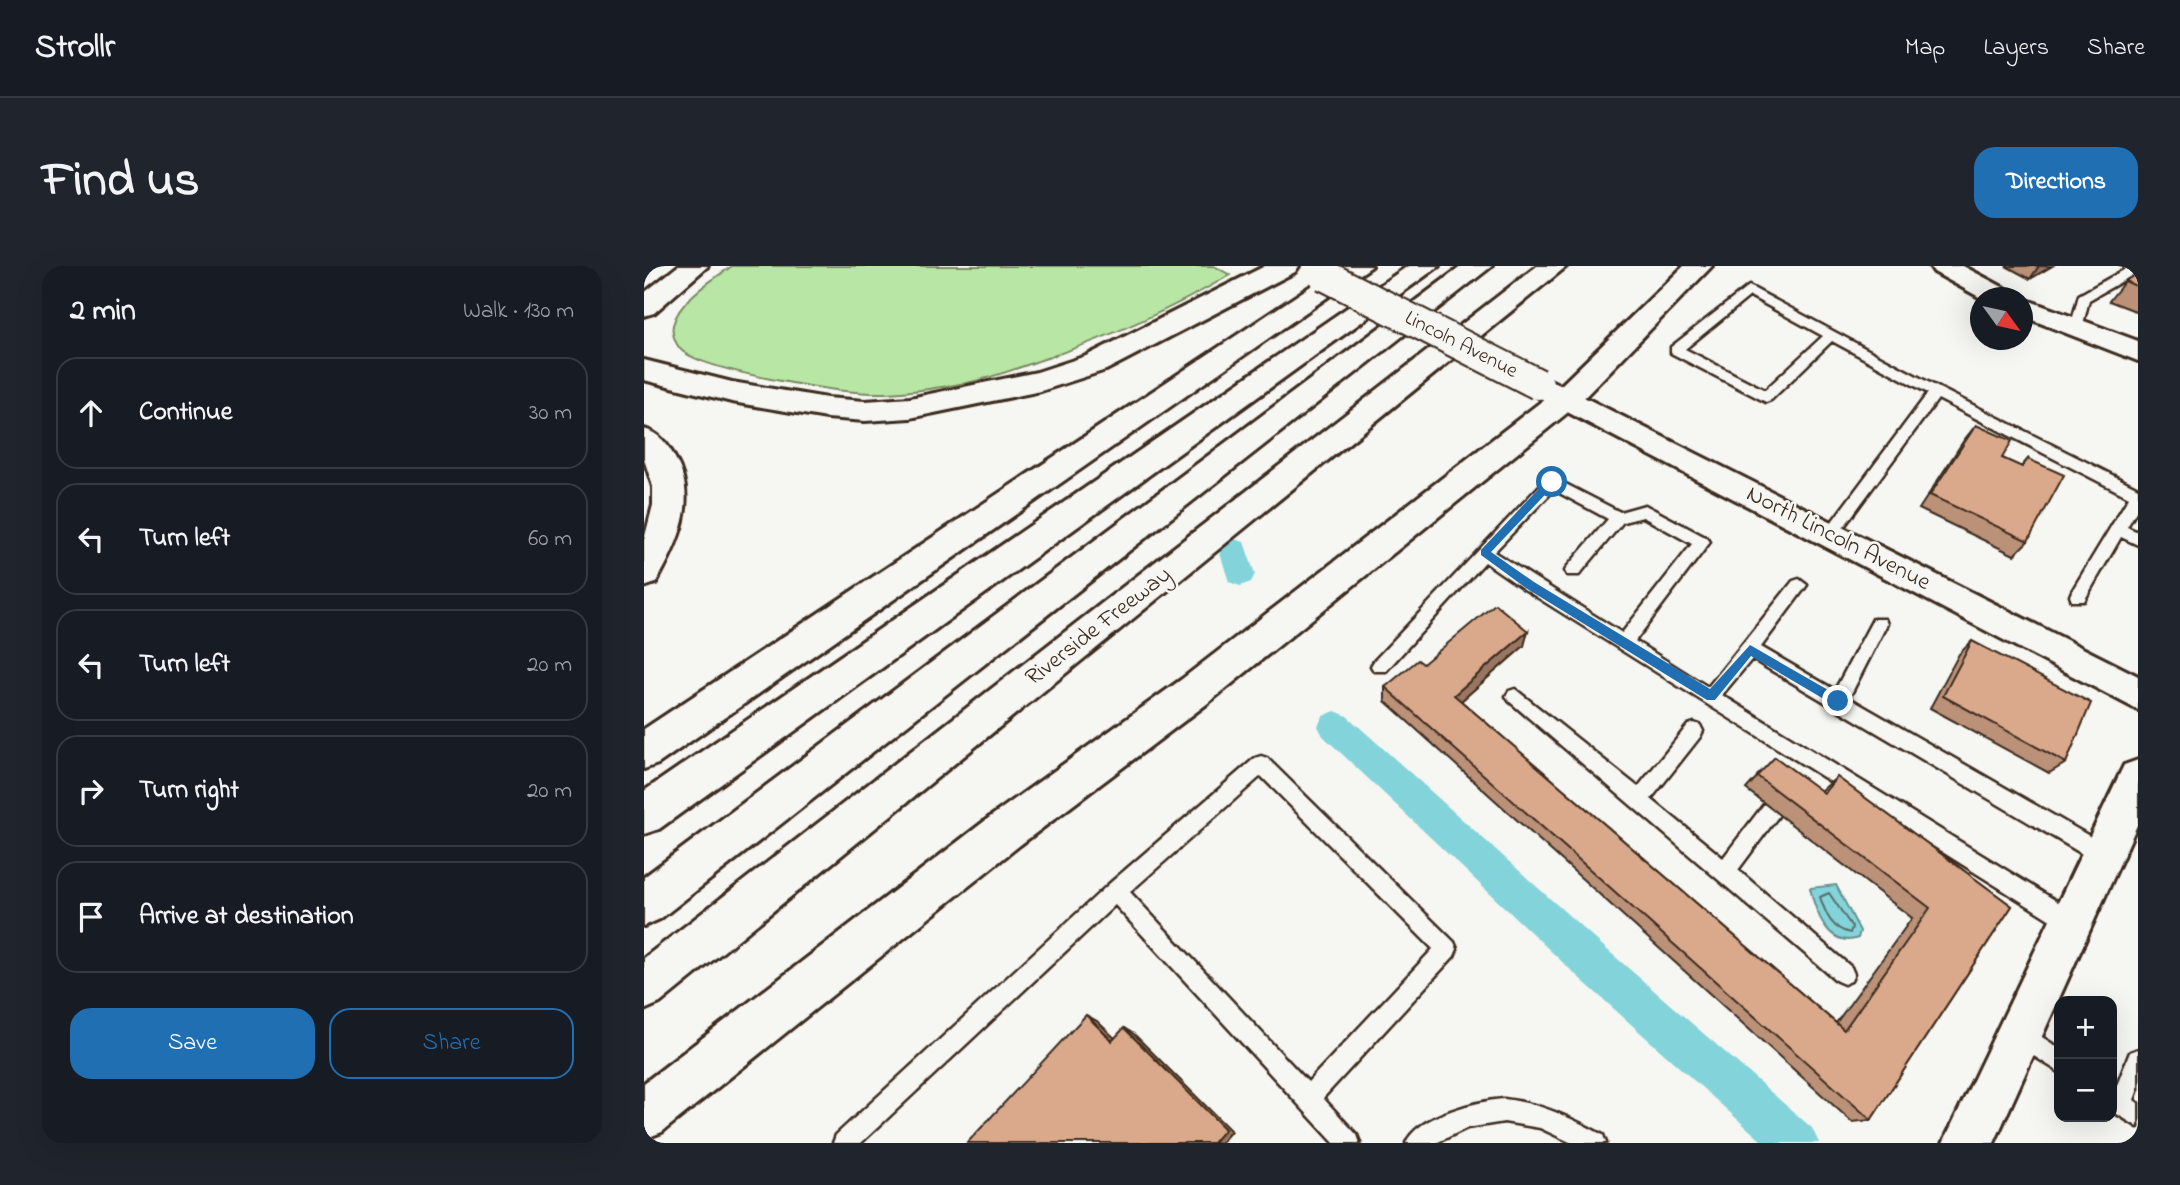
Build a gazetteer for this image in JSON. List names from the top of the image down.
{
  "streets": {
    "main road": ["Lincoln Avenue", "North Lincoln Avenue", "Riverside Freeway"]
  },
  "crossings": [
    ["Lincoln Avenue", "North Lincoln Avenue"]
  ],
  "north": "bottom right",
  "page": {
    "header": "Strollr",
    "nav": ["Map", "Layers", "Share"],
    "title": "Find us",
    "buttons": [
      "Directions",
      ["Save", "Share"]
    ],
    "heading": ["2 min", "Walk · 130 m"],
    "list": [
      ["Continue", "30 m"],
      ["Turn left", "60 m"],
      ["Turn left", "20 m"],
      ["Turn right", "20 m"],
      "Arrive at destination"
    ],
    "map_buttons": ["+", "−"]
  }
}
